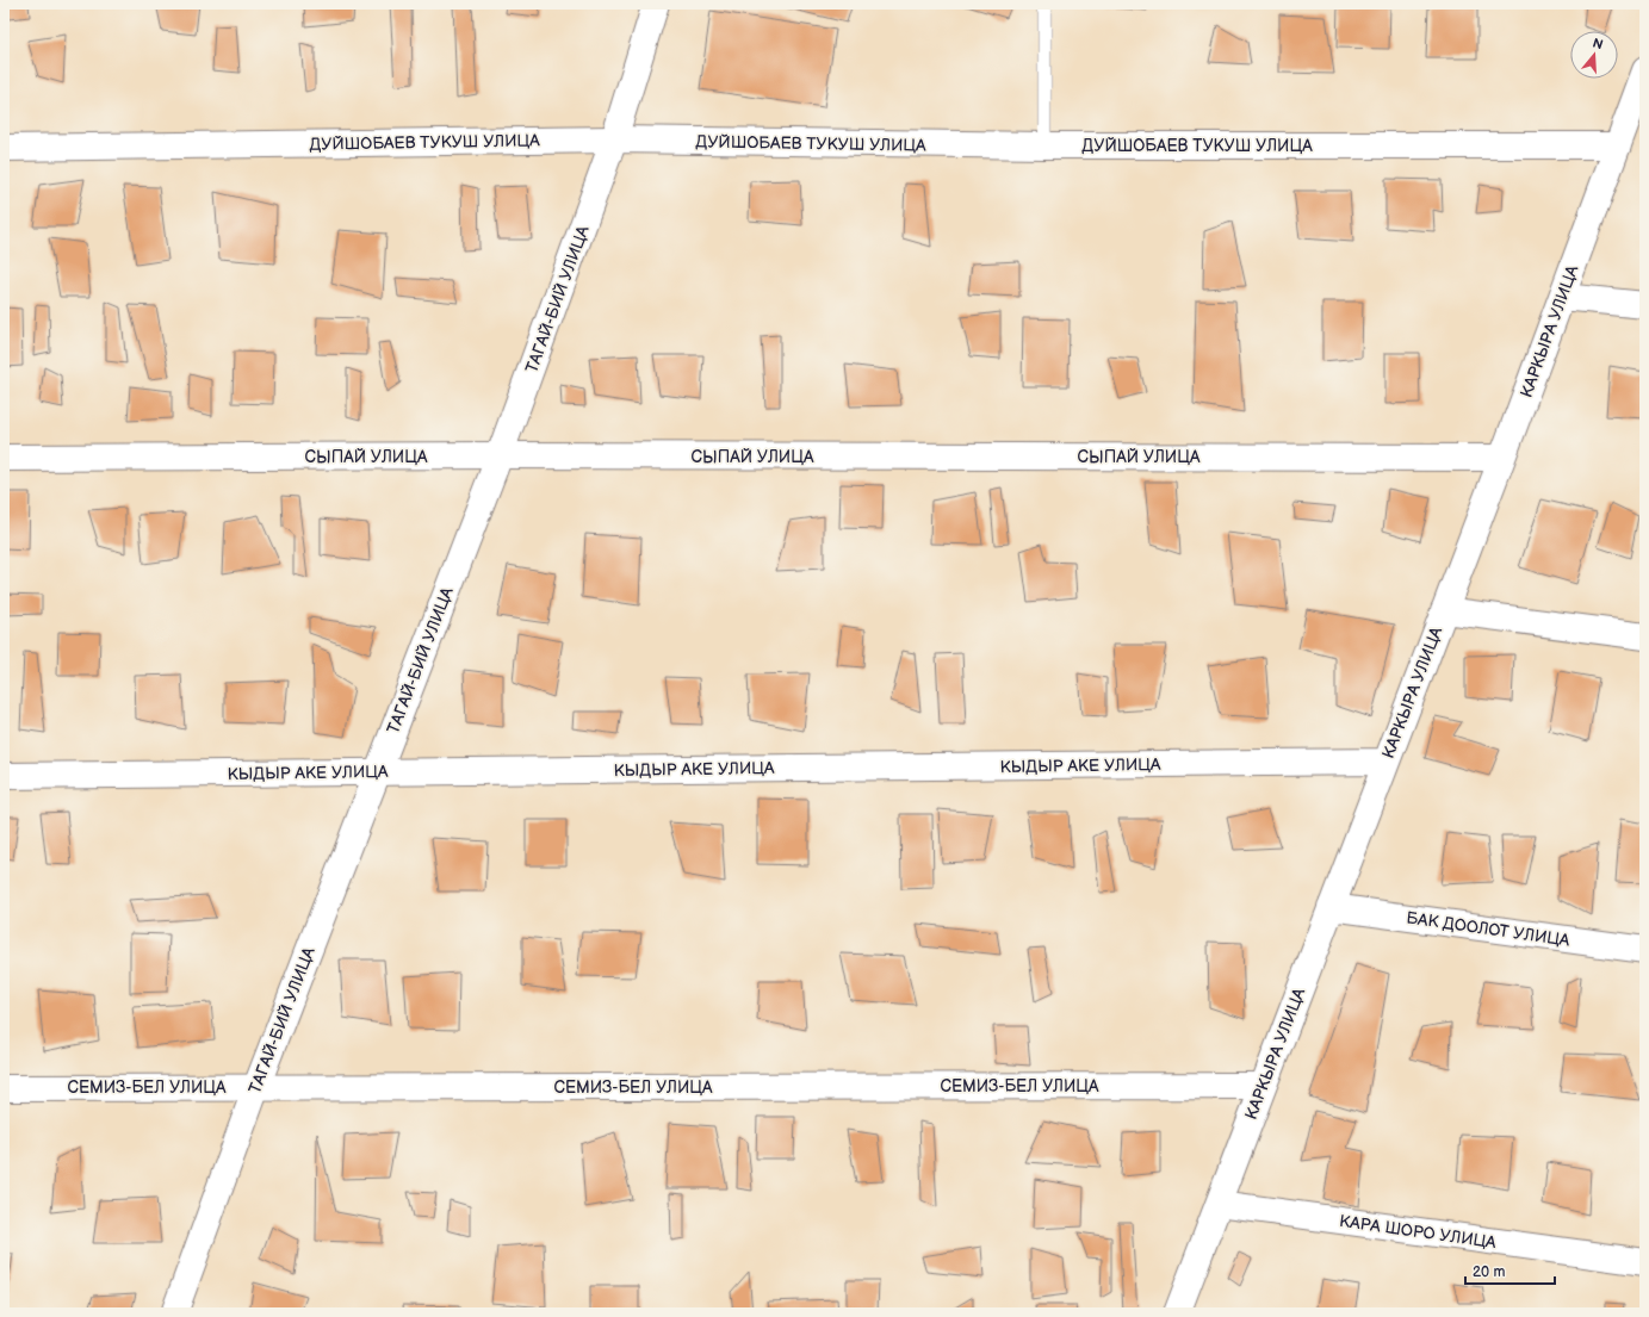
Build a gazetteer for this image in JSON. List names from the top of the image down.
{
  "streets": {
    "street": [
      "ДУЙШОБАЕВ ТУКУШ УЛИЦА",
      "ТАГАЙ-БИЙ УЛИЦА",
      "КАРКЫРА УЛИЦА",
      "СЫПАЙ УЛИЦА",
      "КЫДЫР АКЕ УЛИЦА",
      "БАК ДООЛОТ УЛИЦА",
      "СЕМИЗ-БЕЛ УЛИЦА",
      "КАРА ШОРО УЛИЦА"
    ]
  },
  "crossings": [
    ["ДУЙШОБАЕВ ТУКУШ УЛИЦА", "ТАГАЙ-БИЙ УЛИЦА"],
    ["ДУЙШОБАЕВ ТУКУШ УЛИЦА", "КАРКЫРА УЛИЦА"],
    ["ТАГАЙ-БИЙ УЛИЦА", "СЫПАЙ УЛИЦА"],
    ["ТАГАЙ-БИЙ УЛИЦА", "КЫДЫР АКЕ УЛИЦА"],
    ["ТАГАЙ-БИЙ УЛИЦА", "СЕМИЗ-БЕЛ УЛИЦА"],
    ["КАРКЫРА УЛИЦА", "СЫПАЙ УЛИЦА"],
    ["КАРКЫРА УЛИЦА", "КЫДЫР АКЕ УЛИЦА"],
    ["КАРКЫРА УЛИЦА", "БАК ДООЛОТ УЛИЦА"],
    ["КАРКЫРА УЛИЦА", "СЕМИЗ-БЕЛ УЛИЦА"],
    ["КАРКЫРА УЛИЦА", "КАРА ШОРО УЛИЦА"]
  ],
  "scale_bar": "20 m",
  "north": "top"
}
